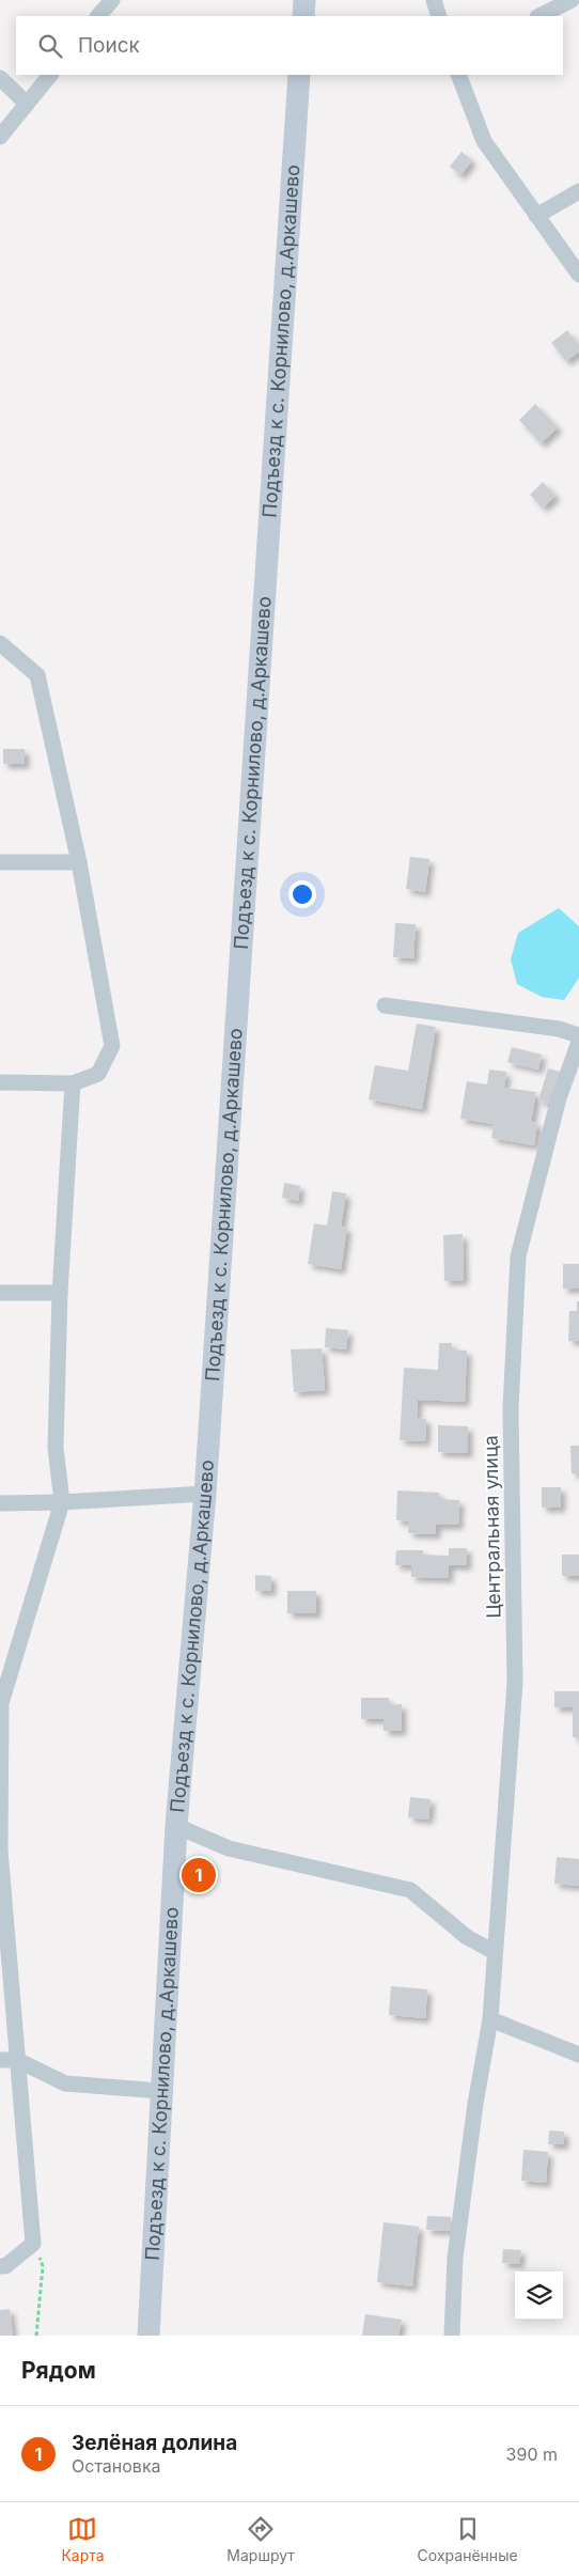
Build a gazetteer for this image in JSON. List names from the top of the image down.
{
  "streets": {
    "street": ["Подъезд к с. Корнилово, д.Аркашево", "Центральная улица"]
  },
  "page": {
    "search": "Поиск",
    "pins": "1",
    "heading": "Рядом",
    "list": [
      {
        "mark": "1",
        "name": "Зелёная долина",
        "note": "Остановка",
        "value": "390 m"
      }
    ],
    "nav": ["Карта", "Маршрут", "Сохранённые"]
  }
}
